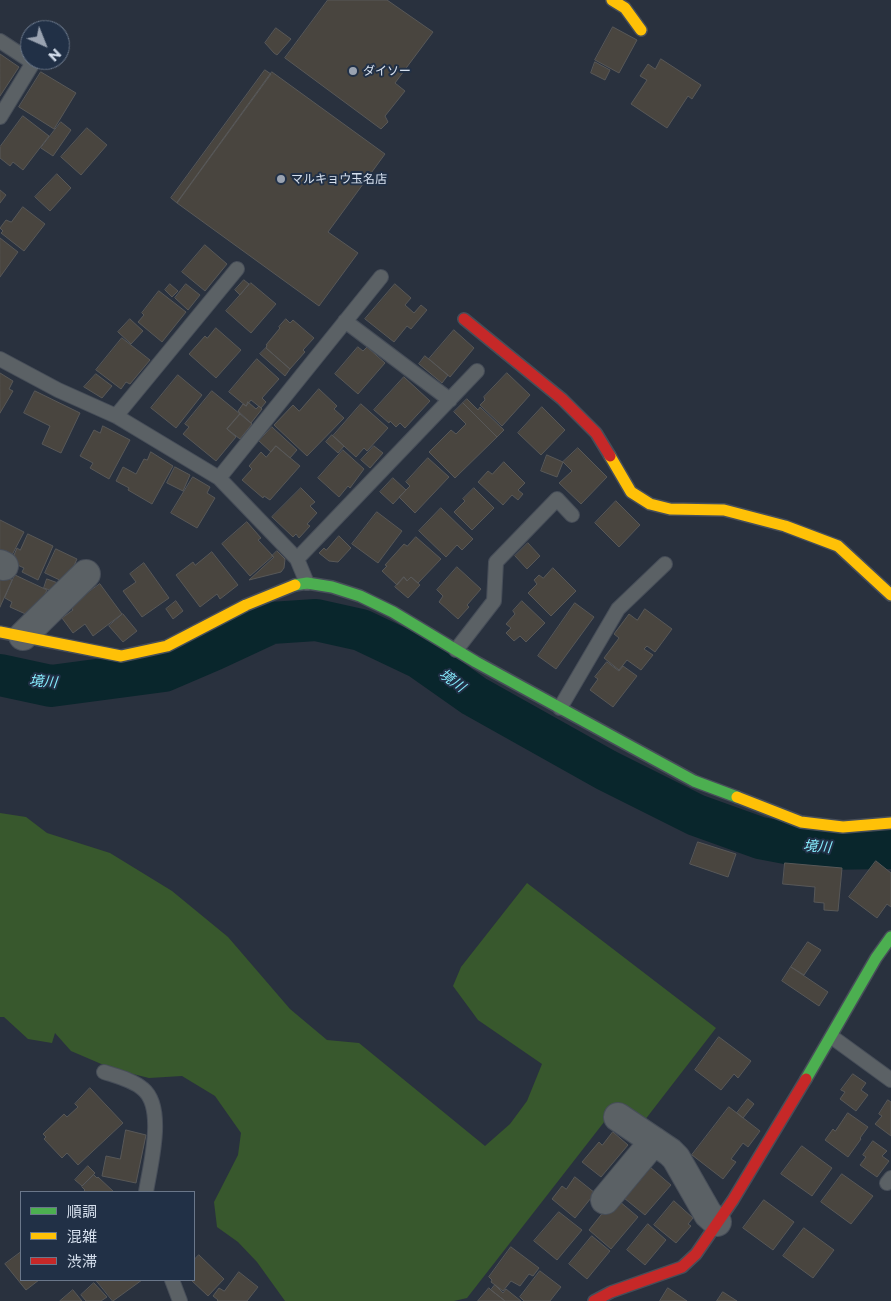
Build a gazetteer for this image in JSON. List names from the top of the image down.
{
  "water": ["境川"],
  "places": ["ダイソー", "マルキョウ玉名店"],
  "legend": ["順調", "混雑", "渋滞"],
  "north": "bottom right"
}
